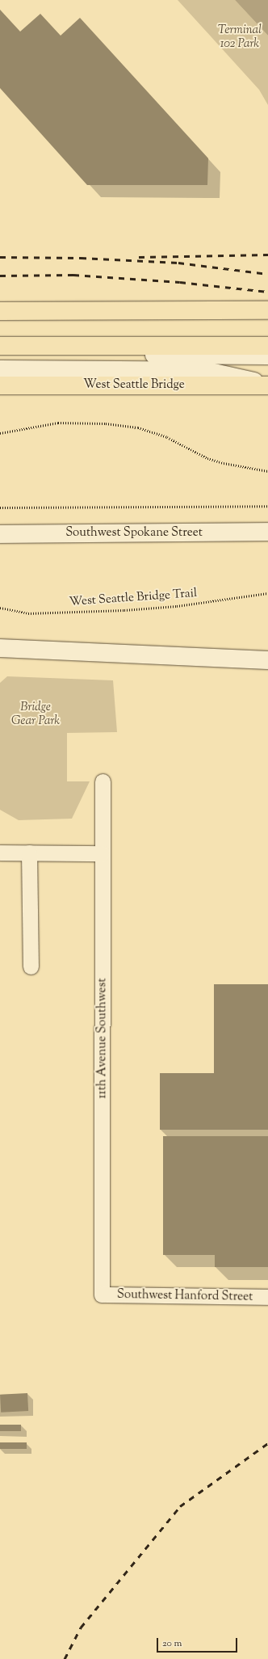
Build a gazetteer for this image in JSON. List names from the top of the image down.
{
  "streets": {
    "highway": ["West Seattle Bridge"],
    "street": ["Southwest Spokane Street"],
    "lane": ["11th Avenue Southwest", "Southwest Hanford Street"],
    "path": ["West Seattle Bridge Trail"]
  },
  "crossings": [
    ["11th Avenue Southwest", "Southwest Hanford Street"]
  ],
  "parks": ["Terminal 102 Park", "Bridge Gear Park"],
  "scale_bar": "20 m"
}
